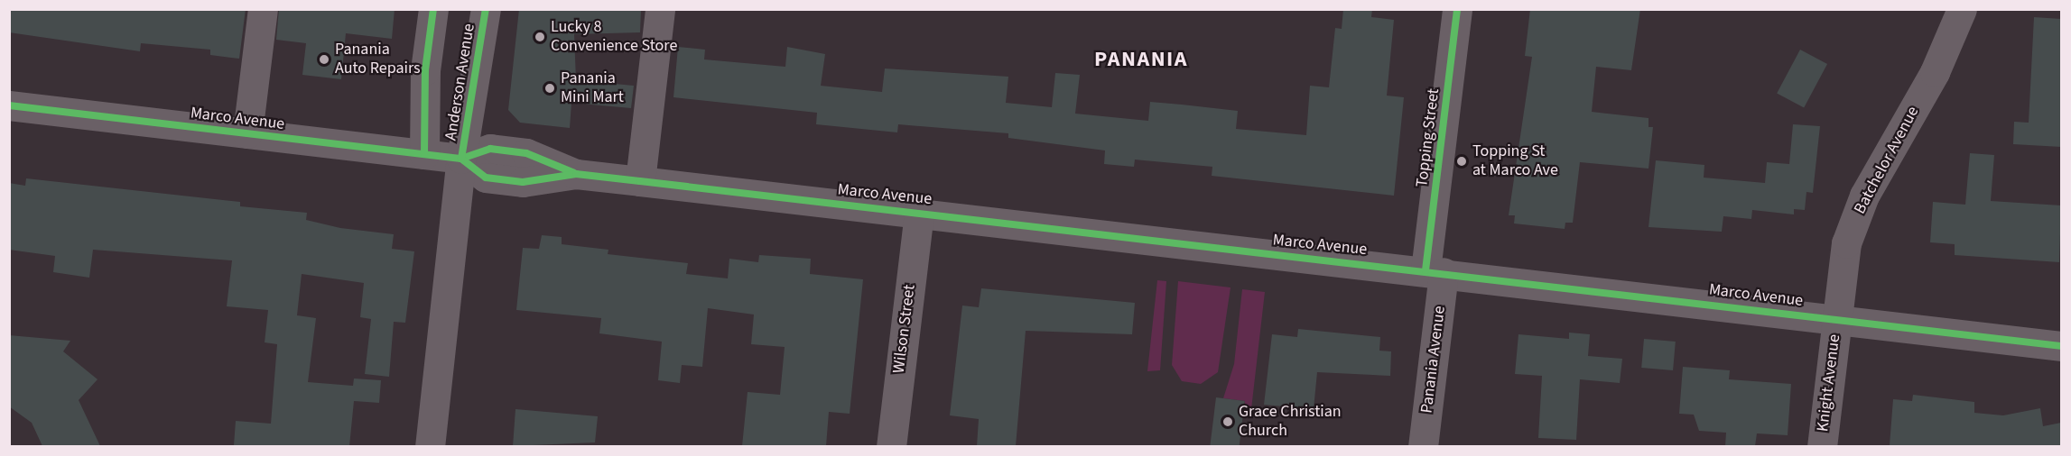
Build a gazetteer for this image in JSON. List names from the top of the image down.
{
  "streets": {
    "street": [
      "Anderson Avenue",
      "Marco Avenue",
      "Topping Street",
      "Batchelor Avenue",
      "Wilson Street",
      "Panania Avenue",
      "Knight Avenue"
    ]
  },
  "crossings": [
    ["Anderson Avenue", "Marco Avenue"],
    ["Marco Avenue", "Topping Street"],
    ["Marco Avenue", "Batchelor Avenue"],
    ["Marco Avenue", "Wilson Street"],
    ["Marco Avenue", "Panania Avenue"],
    ["Marco Avenue", "Knight Avenue"],
    ["Topping Street", "Panania Avenue"],
    ["Batchelor Avenue", "Knight Avenue"]
  ],
  "districts": ["PANANIA"],
  "places": [
    "Lucky 8 Convenience Store",
    "Panania Auto Repairs",
    "Panania Mini Mart",
    "Topping St at Marco Ave",
    "Grace Christian Church"
  ]
}
